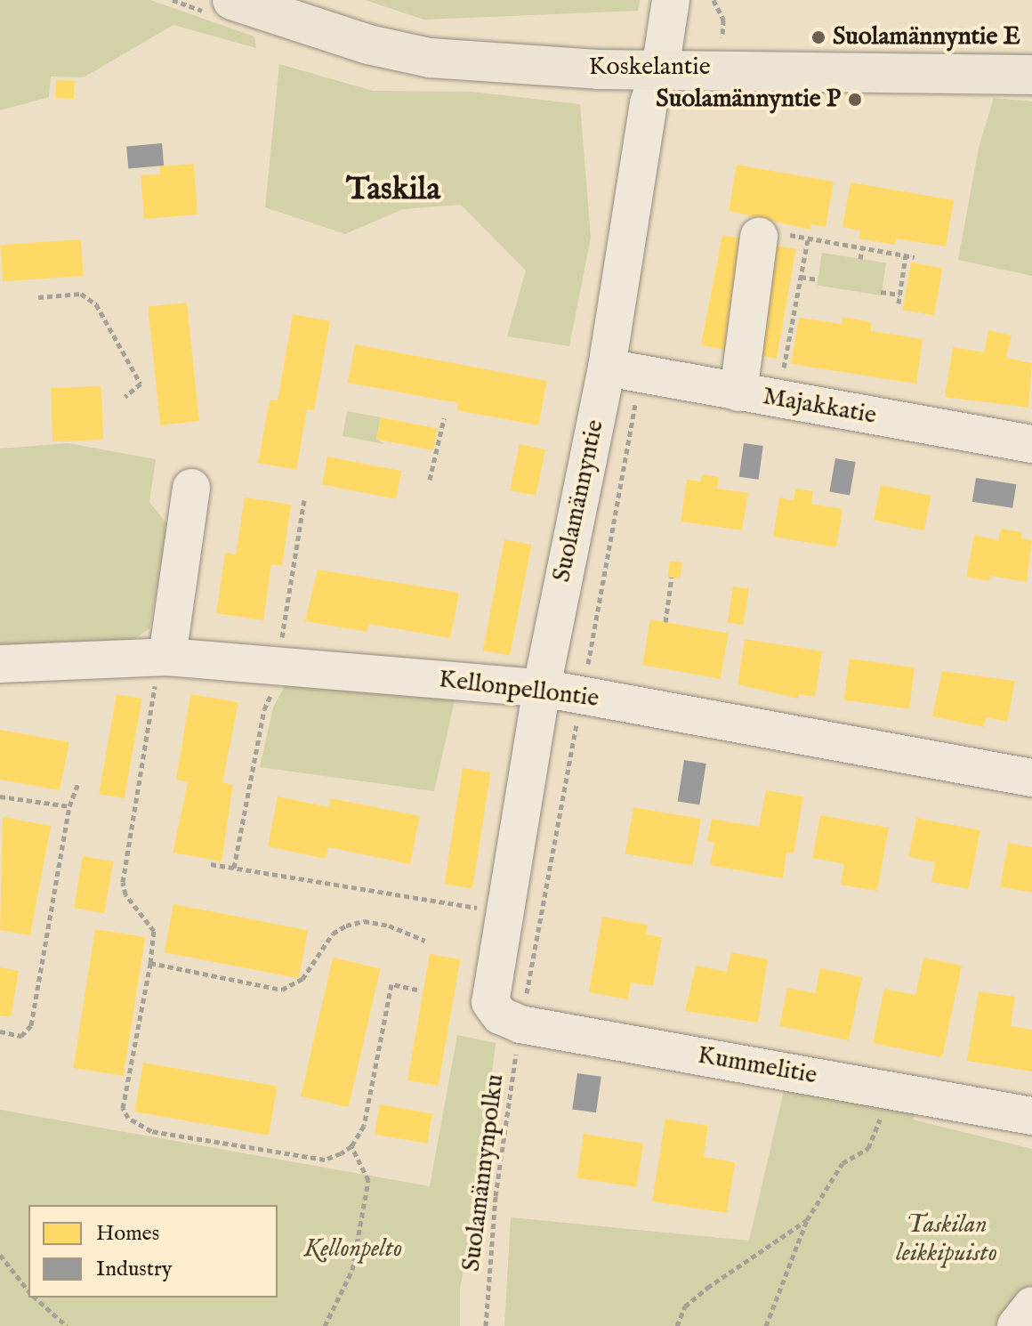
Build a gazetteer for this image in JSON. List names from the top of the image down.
{
  "streets": {
    "main road": ["Koskelantie"],
    "street": [
      "Majakkatie",
      "Suolamännyntie",
      "Kellonpellontie",
      "Kummelitie"
    ],
    "path": ["Suolamännynpolku"]
  },
  "crossings": [
    ["Koskelantie", "Suolamännyntie"],
    ["Majakkatie", "Suolamännyntie"],
    ["Majakkatie", "Suolamännynpolku"],
    ["Suolamännyntie", "Kellonpellontie"],
    ["Suolamännyntie", "Kummelitie"],
    ["Suolamännyntie", "Suolamännynpolku"],
    ["Kellonpellontie", "Suolamännynpolku"],
    ["Kummelitie", "Suolamännynpolku"]
  ],
  "districts": ["Taskila"],
  "parks": ["Taskilan leikkipuisto", "Kellonpelto"],
  "places": ["Suolamännyntie E", "Suolamännyntie P"],
  "legend": ["Homes", "Industry"]
}
